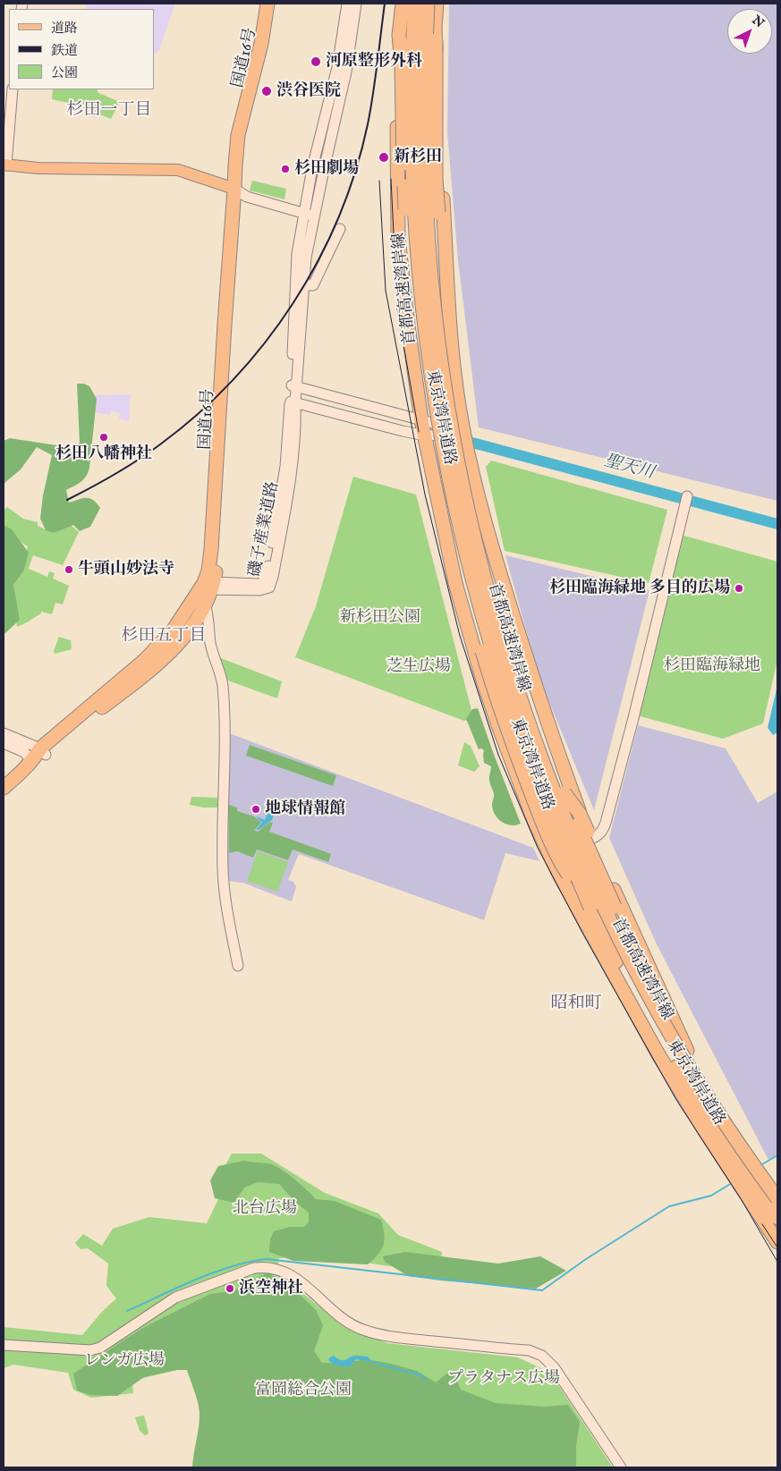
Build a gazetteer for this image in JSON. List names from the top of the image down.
{
  "streets": {
    "highway": ["国道16号", "首都高速湾岸線", "東京湾岸道路"],
    "street": ["磯子産業道路"]
  },
  "crossings": [
    ["国道16号", "磯子産業道路"],
    ["首都高速湾岸線", "東京湾岸道路"]
  ],
  "districts": ["杉田一丁目", "杉田五丁目", "昭和町"],
  "water": ["聖天川"],
  "parks": [
    "新杉田公園",
    "杉田臨海緑地",
    "芝生広場",
    "北台広場",
    "レンガ広場",
    "プラタナス広場",
    "富岡総合公園"
  ],
  "places": [
    "河原整形外科",
    "渋谷医院",
    "新杉田",
    "杉田劇場",
    "杉田八幡神社",
    "牛頭山妙法寺",
    "杉田臨海緑地 多目的広場",
    "地球情報館",
    "浜空神社"
  ],
  "legend": ["道路", "鉄道", "公園"],
  "north": "top right"
}
